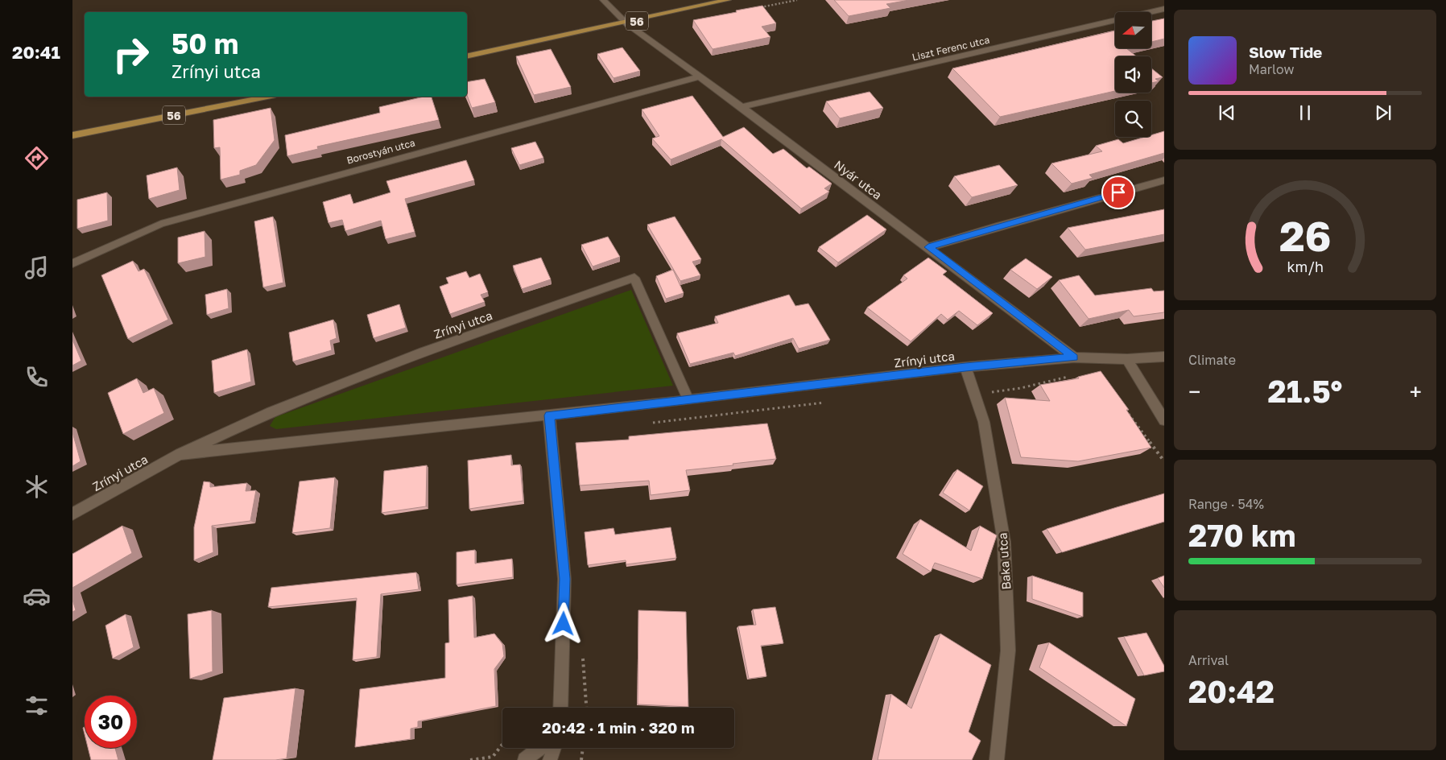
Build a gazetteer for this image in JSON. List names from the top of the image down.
{
  "streets": {
    "main road": ["56"],
    "street": [
      "Liszt Ferenc utca",
      "Borostyán utca",
      "Nyár utca",
      "Zrínyi utca",
      "Baka utca"
    ]
  },
  "crossings": [
    ["56", "Nyár utca"],
    ["Liszt Ferenc utca", "Nyár utca"],
    ["Borostyán utca", "Nyár utca"],
    ["Nyár utca", "Zrínyi utca"],
    ["Zrínyi utca", "Baka utca"]
  ],
  "north": "left",
  "page": {
    "tabs": "20:41",
    "turn": ["50 m", "Zrínyi utca"],
    "song": ["Slow Tide", "Marlow"],
    "tile": [
      "Climate",
      ["Range · 54%", "270 km"],
      ["Arrival", "20:42"]
    ],
    "heat": ["−", "21.5°", "+"],
    "limit": "30",
    "trip": "20:42 · 1 min · 320 m",
    "gauge": ["26", "km/h"]
  }
}
